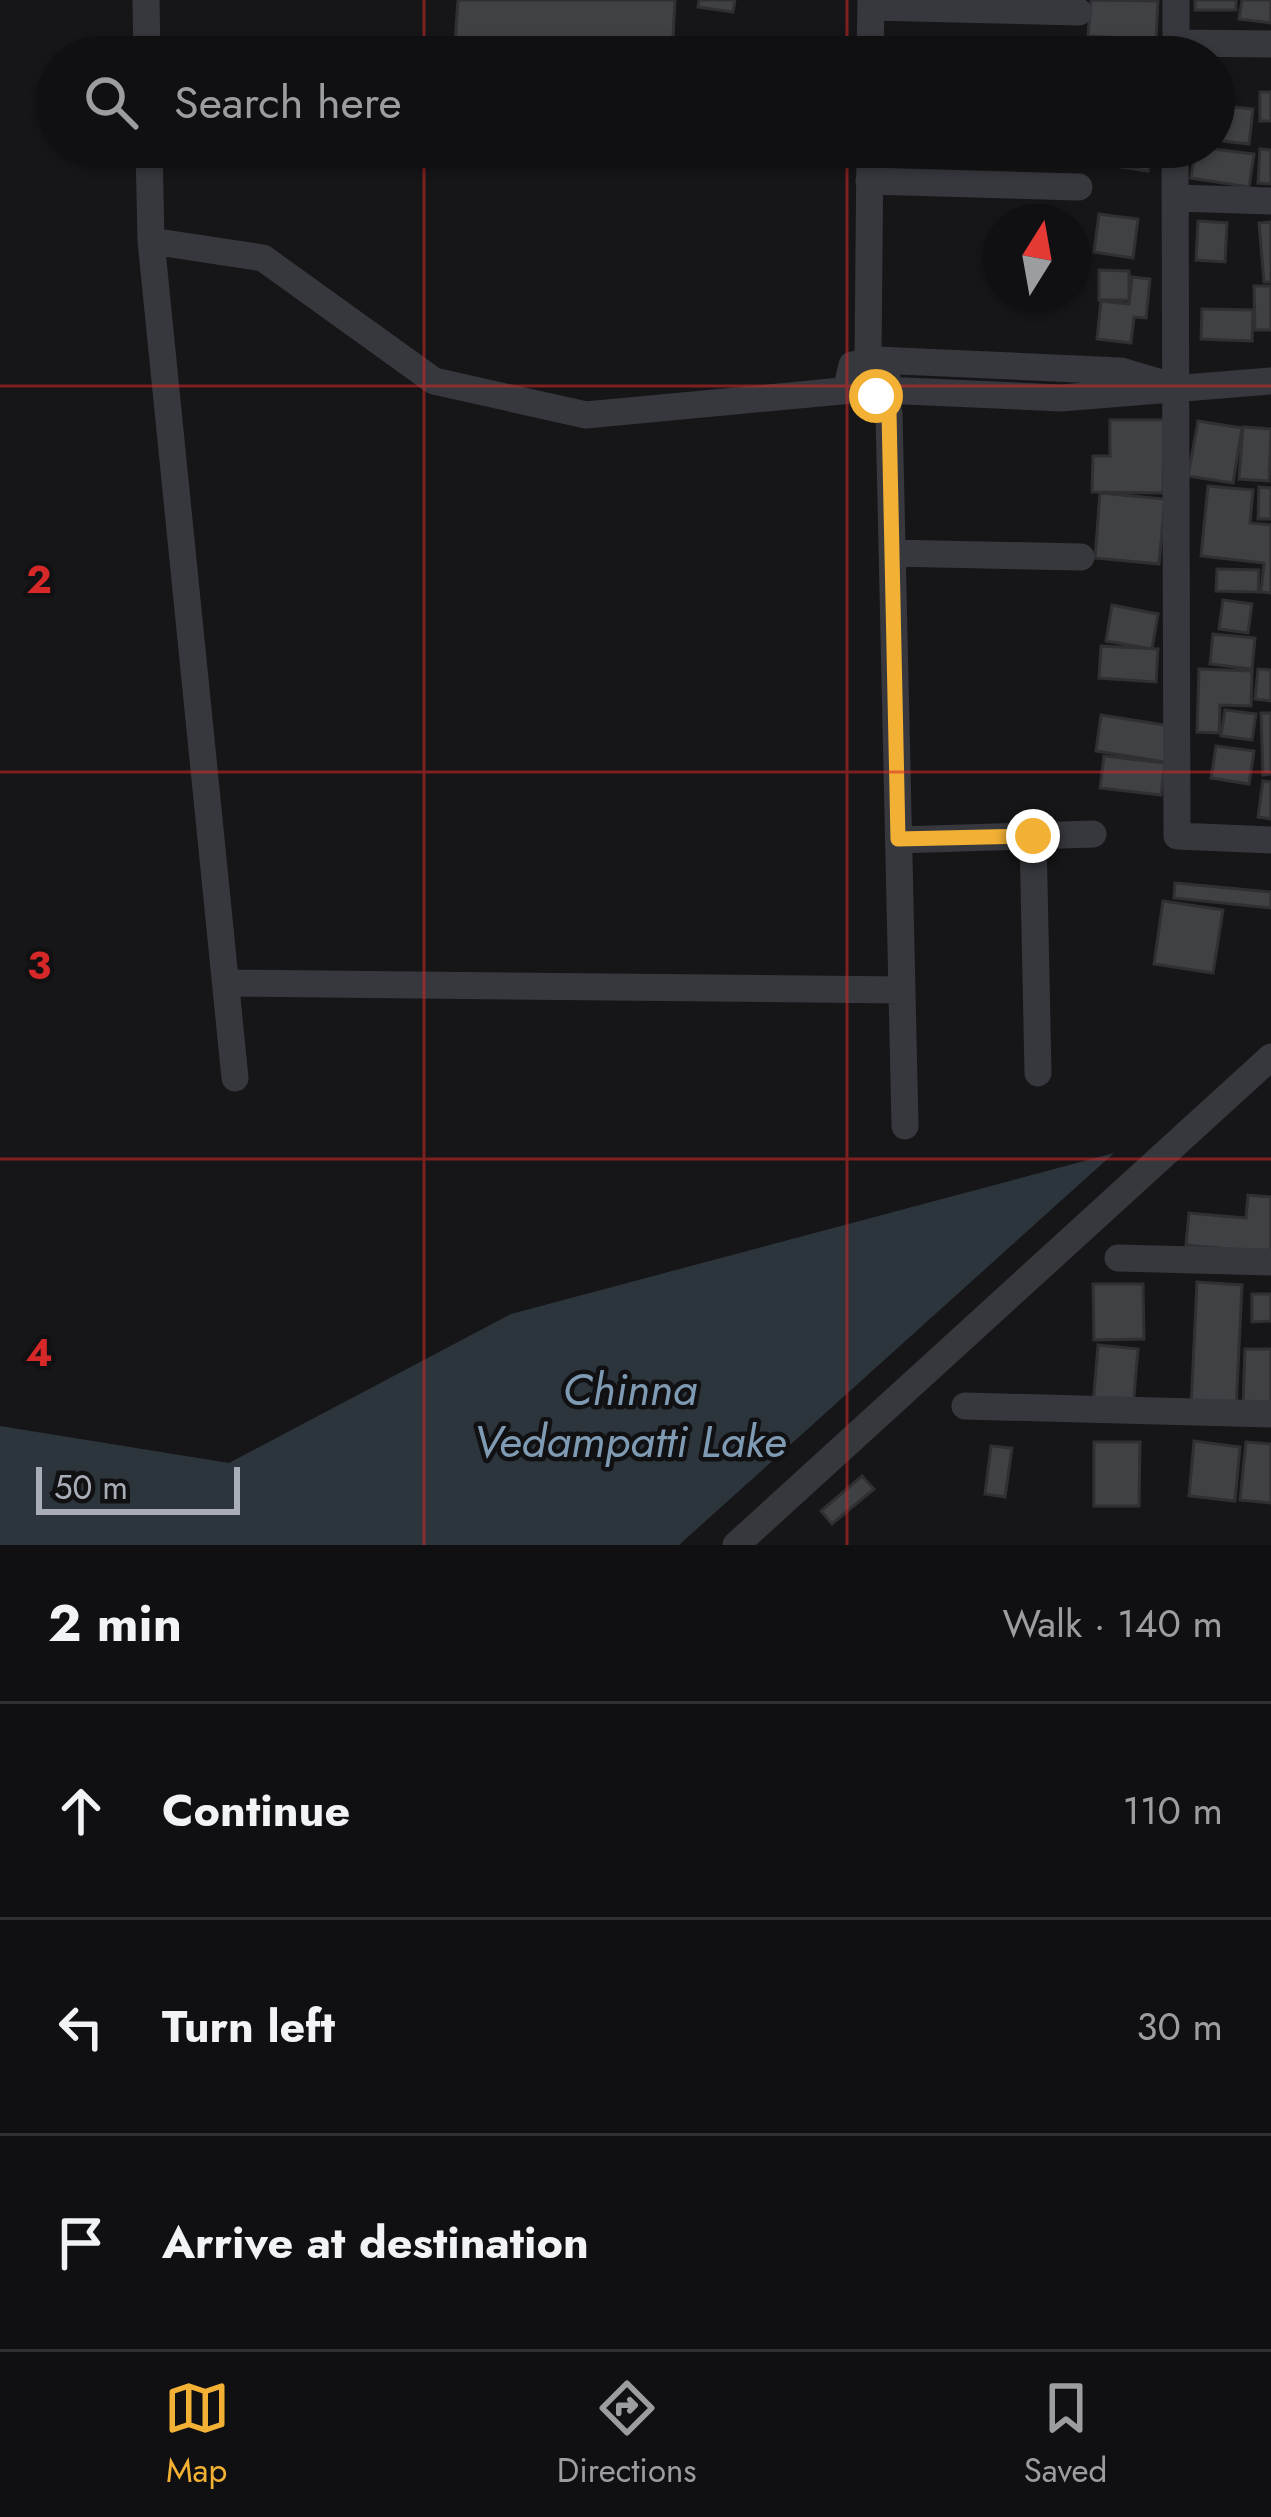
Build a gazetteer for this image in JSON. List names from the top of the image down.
{
  "water": ["Chinna Vedampatti Lake"],
  "scale_bar": "50 m",
  "north": "top",
  "page": {
    "search": "Search here",
    "scale": "50 m",
    "heading": ["2 min", "Walk · 140 m"],
    "list": [
      ["Continue", "110 m"],
      ["Turn left", "30 m"],
      "Arrive at destination"
    ],
    "nav": ["Map", "Directions", "Saved"]
  },
  "grid": {
    "rows": ["2", "3", "4"]
  }
}
